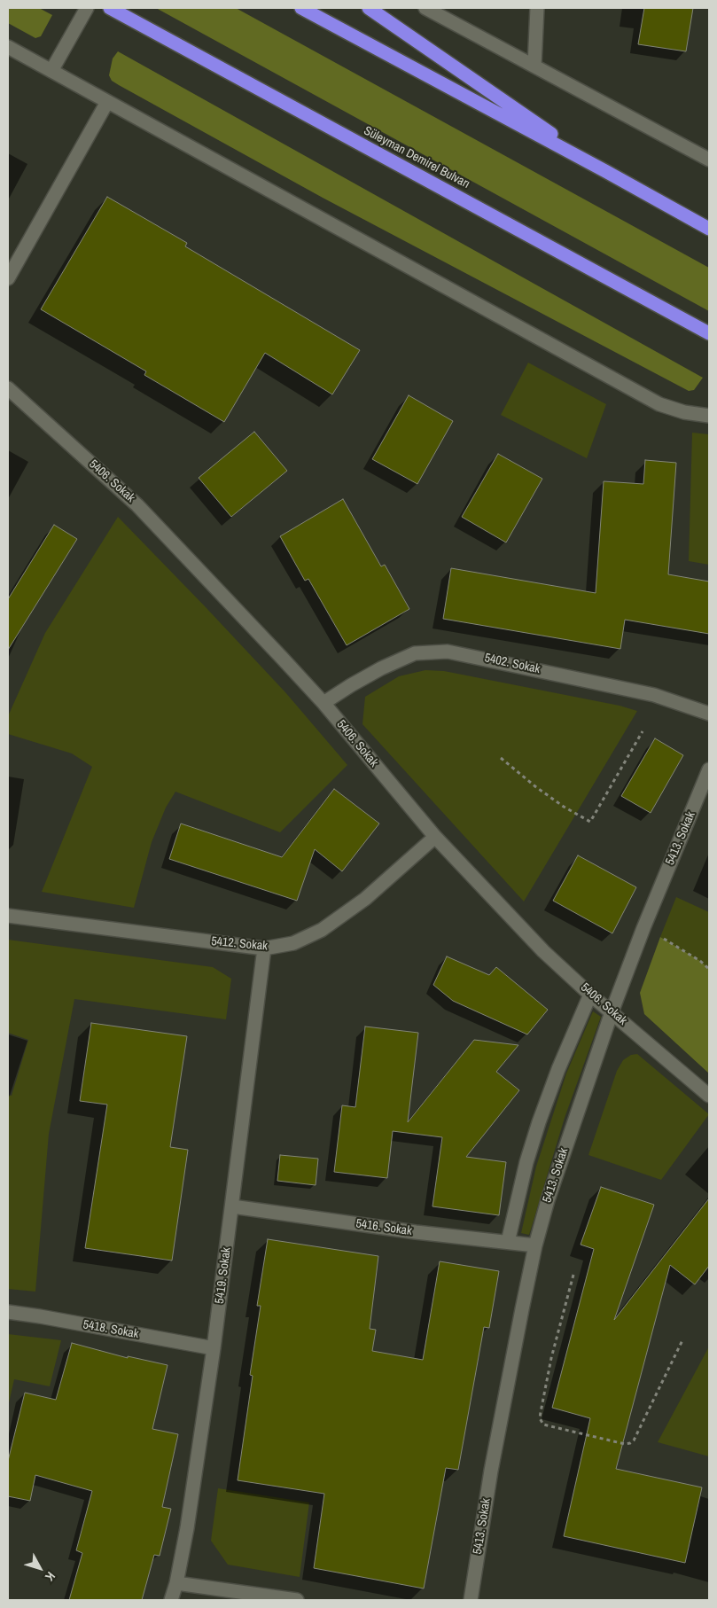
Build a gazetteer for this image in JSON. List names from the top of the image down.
{
  "streets": {
    "highway": ["Süleyman Demirel Bulvarı"],
    "street": [
      "5406. Sokak",
      "5402. Sokak",
      "5413. Sokak",
      "5412. Sokak",
      "5416. Sokak",
      "5419. Sokak",
      "5418. Sokak"
    ]
  },
  "crossings": [
    ["5406. Sokak", "5402. Sokak"],
    ["5406. Sokak", "5413. Sokak"],
    ["5406. Sokak", "5412. Sokak"],
    ["5413. Sokak", "5416. Sokak"],
    ["5412. Sokak", "5419. Sokak"],
    ["5416. Sokak", "5419. Sokak"],
    ["5419. Sokak", "5418. Sokak"]
  ],
  "north": "bottom right"
}
